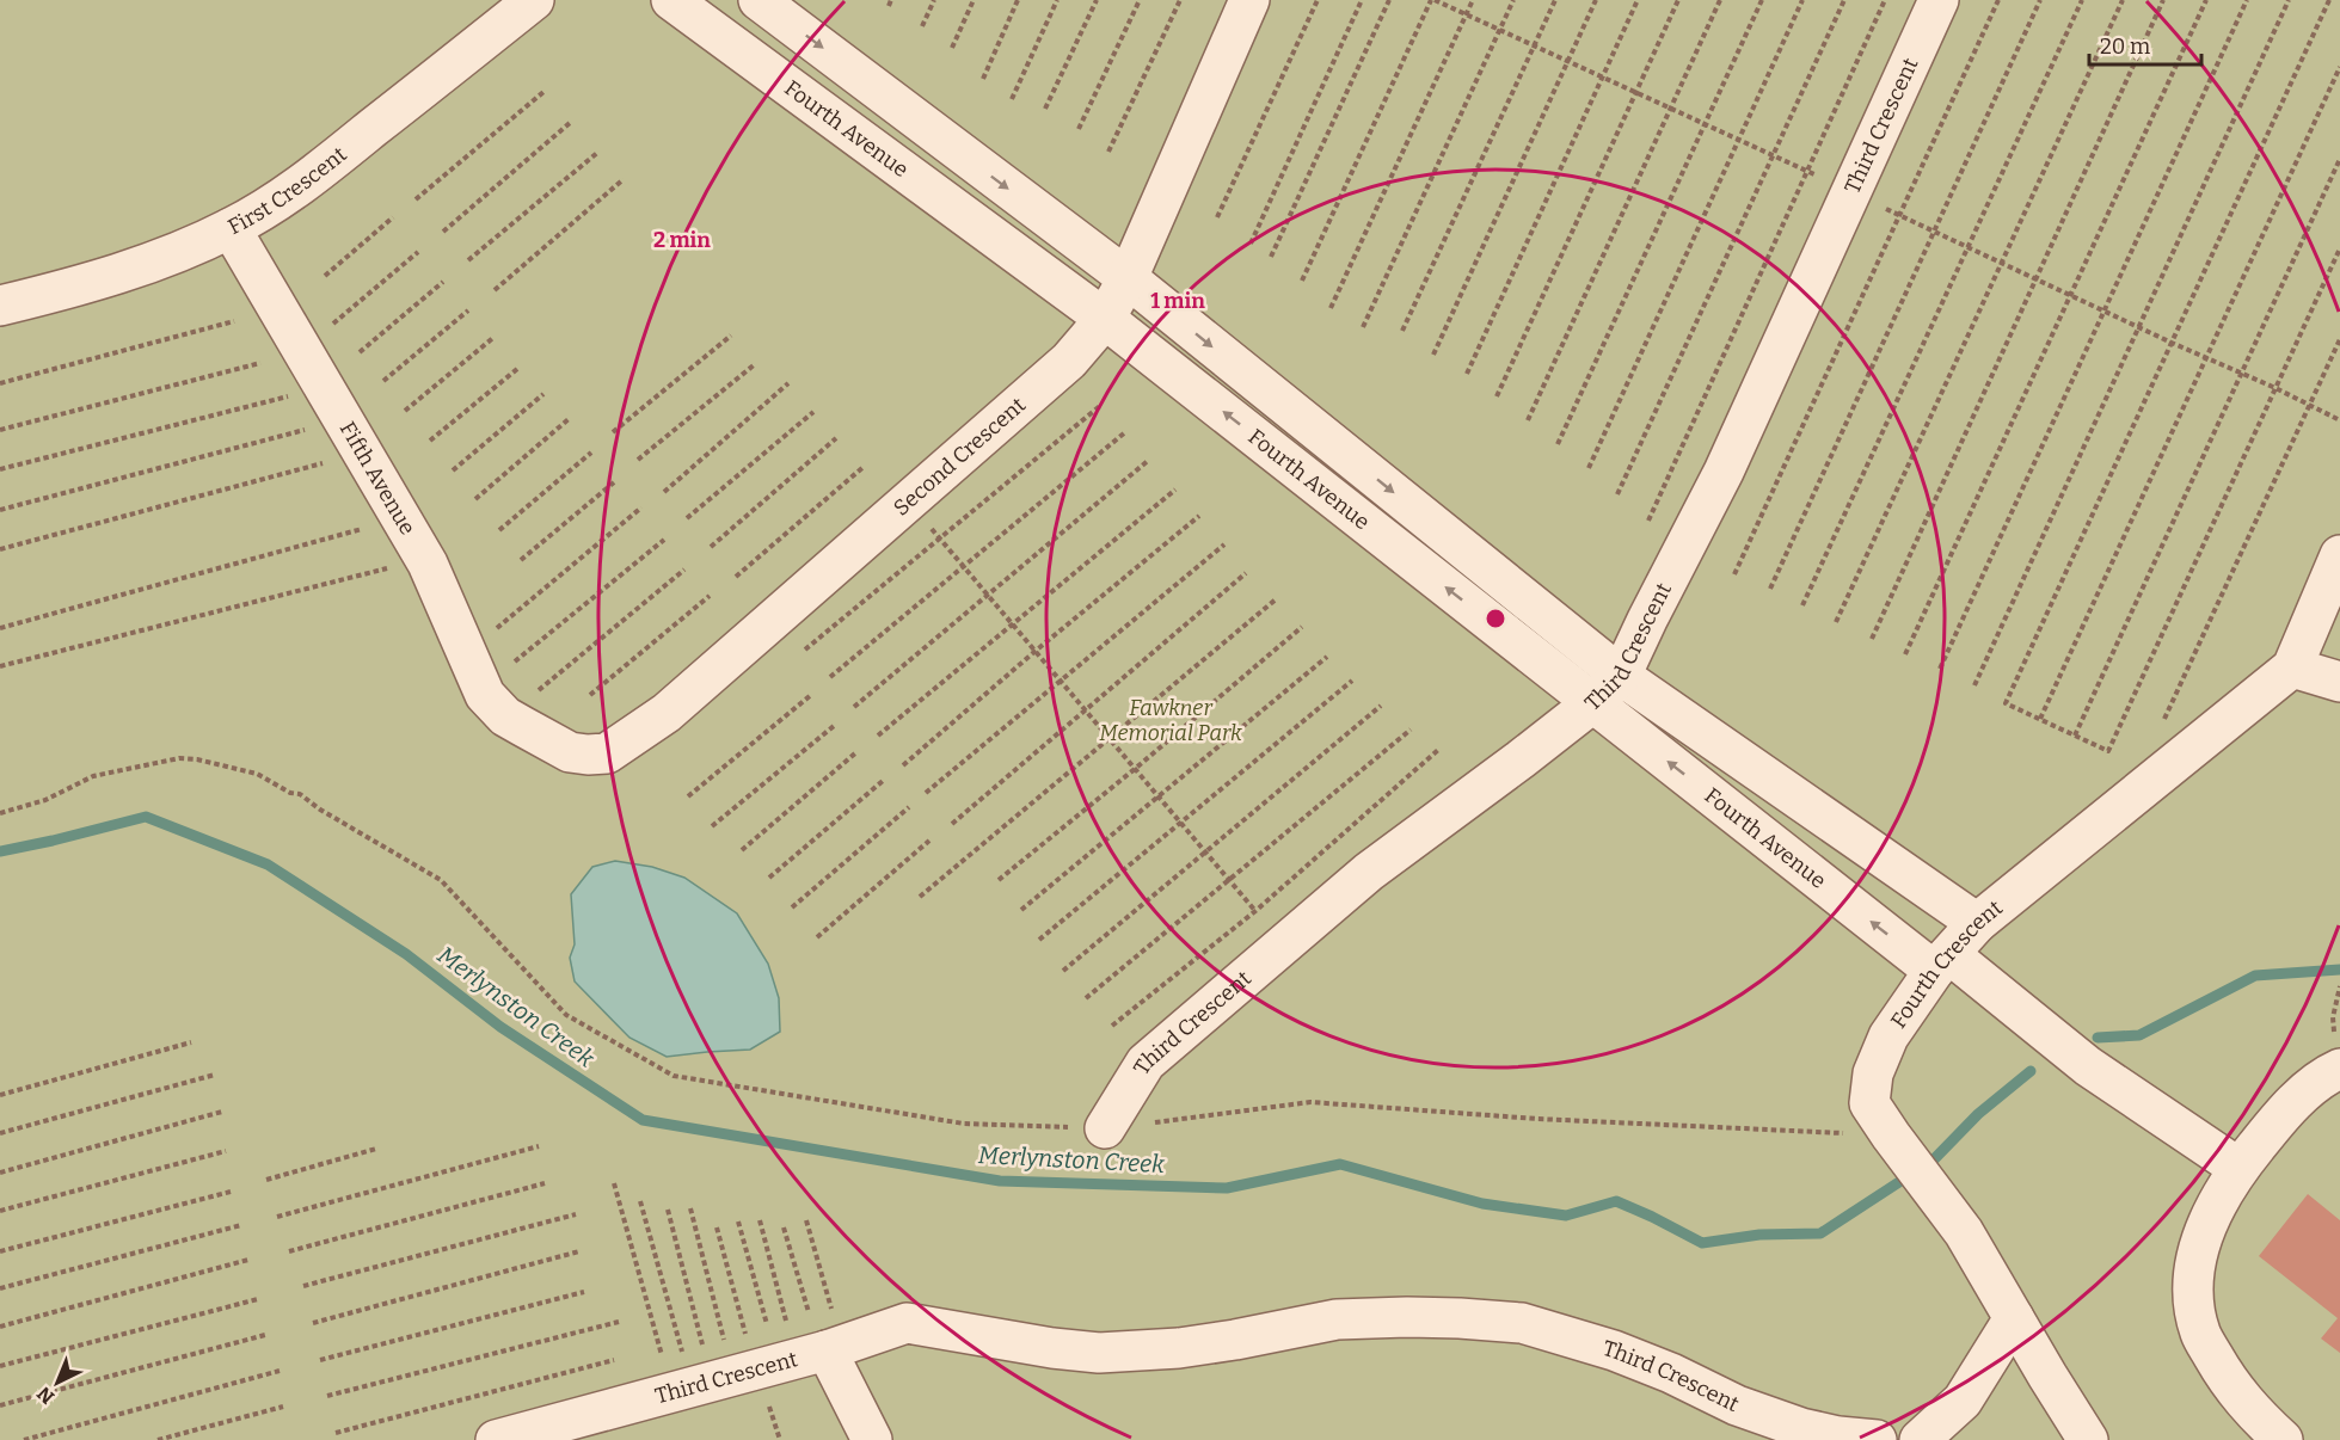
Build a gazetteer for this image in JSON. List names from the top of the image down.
{
  "streets": {
    "lane": [
      "Third Crescent",
      "Fourth Avenue",
      "First Crescent",
      "Second Crescent",
      "Fifth Avenue",
      "Fourth Crescent"
    ]
  },
  "crossings": [
    ["Third Crescent", "Fourth Avenue"],
    ["Fourth Avenue", "Second Crescent"],
    ["Fourth Avenue", "Fourth Crescent"],
    ["First Crescent", "Fifth Avenue"],
    ["Second Crescent", "Fifth Avenue"]
  ],
  "water": ["Merlynston Creek"],
  "parks": ["Fawkner Memorial Park"],
  "scale_bar": "20 m",
  "north": "bottom left",
  "rings": ["2 min", "1 min"]
}
